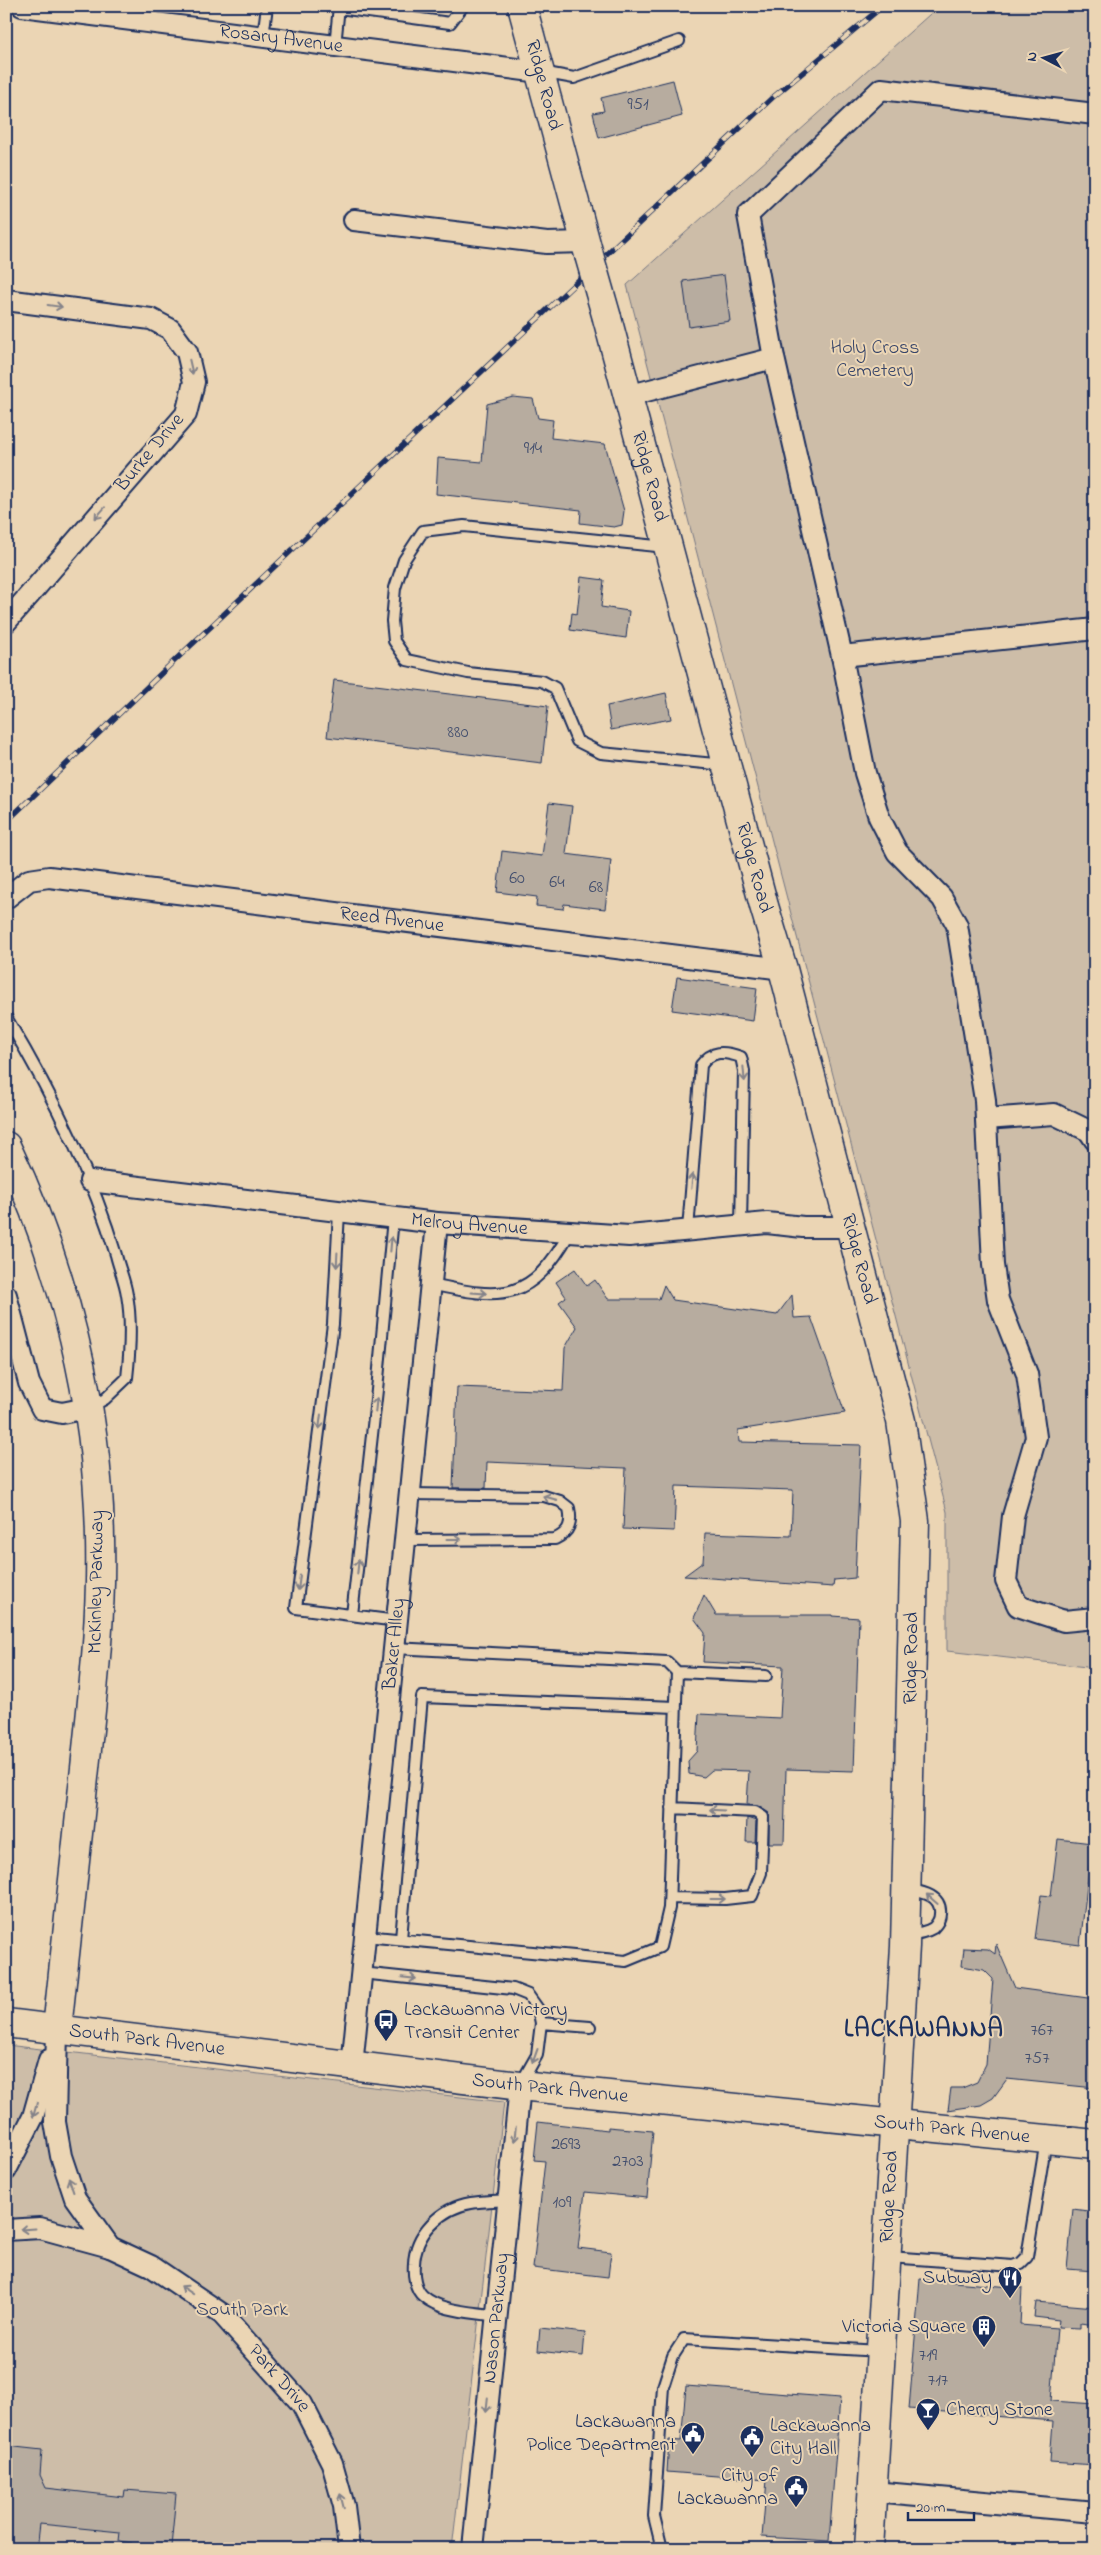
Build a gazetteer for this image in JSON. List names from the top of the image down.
{
  "streets": {
    "main road": ["Ridge Road", "McKinley Parkway", "South Park Avenue"],
    "street": [
      "Rosary Avenue",
      "Burke Drive",
      "Reed Avenue",
      "Melroy Avenue",
      "Baker Alley",
      "Nason Parkway",
      "Park Drive"
    ]
  },
  "crossings": [
    ["Rosary Avenue", "Ridge Road"],
    ["Ridge Road", "Reed Avenue"],
    ["Ridge Road", "Melroy Avenue"],
    ["Ridge Road", "South Park Avenue"],
    ["Melroy Avenue", "Baker Alley"],
    ["McKinley Parkway", "South Park Avenue"],
    ["McKinley Parkway", "Park Drive"],
    ["Baker Alley", "South Park Avenue"],
    ["South Park Avenue", "Nason Parkway"],
    ["South Park Avenue", "Park Drive"]
  ],
  "one_way": ["Nason Parkway", "Park Drive"],
  "districts": ["LACKAWANNA"],
  "parks": ["Holy Cross Cemetery", "South Park"],
  "places": {
    "bus stop": ["Lackawanna Victory Transit Center"],
    "restaurant": ["Subway"],
    "building": ["Victoria Square"],
    "bar": ["Cherry Stone"],
    "public building": ["Lackawanna Police Department", "Lackawanna City Hall", "City of Lackawanna"]
  },
  "house_numbers": [
    "951",
    "914",
    "880",
    "60",
    "64",
    "68",
    "767",
    "757",
    "2693",
    "2703",
    "109",
    "719",
    "717"
  ],
  "scale_bar": "20 m",
  "north": "left"
}
